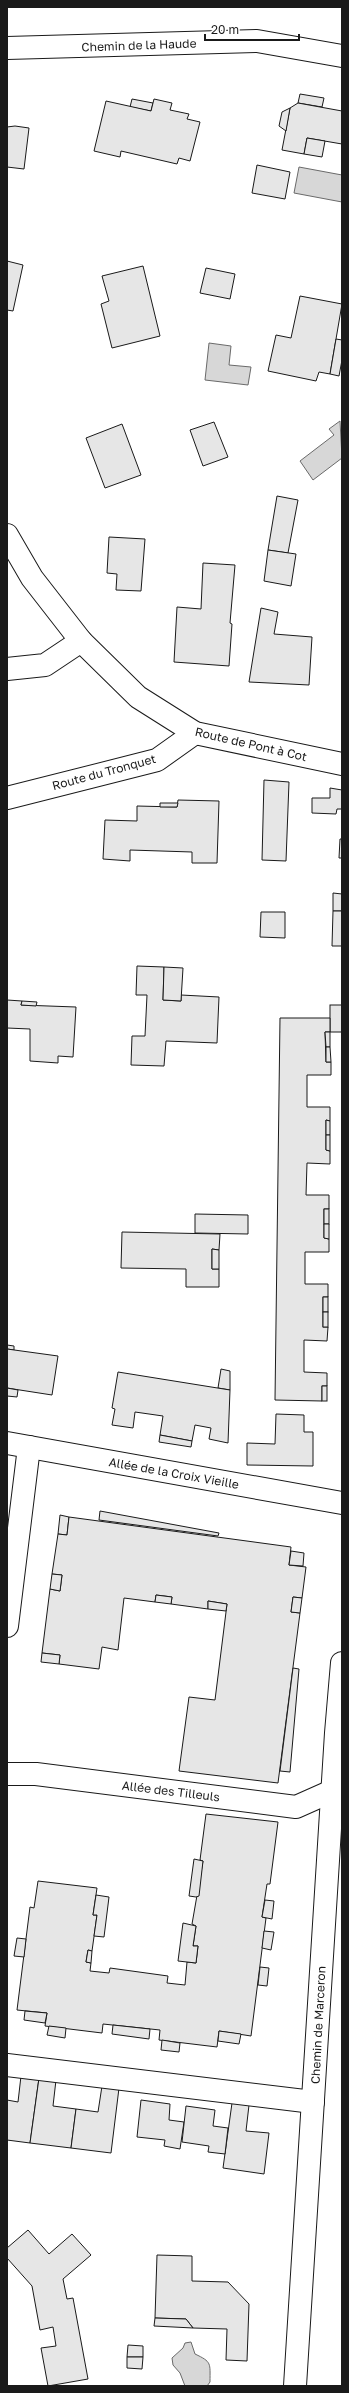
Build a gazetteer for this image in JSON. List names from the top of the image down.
{
  "streets": {
    "street": [
      "Chemin de la Haude",
      "Route de Pont à Cot",
      "Route du Tronquet",
      "Allée de la Croix Vieille",
      "Allée des Tilleuls",
      "Chemin de Marceron"
    ]
  },
  "crossings": [
    ["Route de Pont à Cot", "Route du Tronquet"],
    ["Allée des Tilleuls", "Chemin de Marceron"]
  ],
  "scale_bar": "20 m"
}
